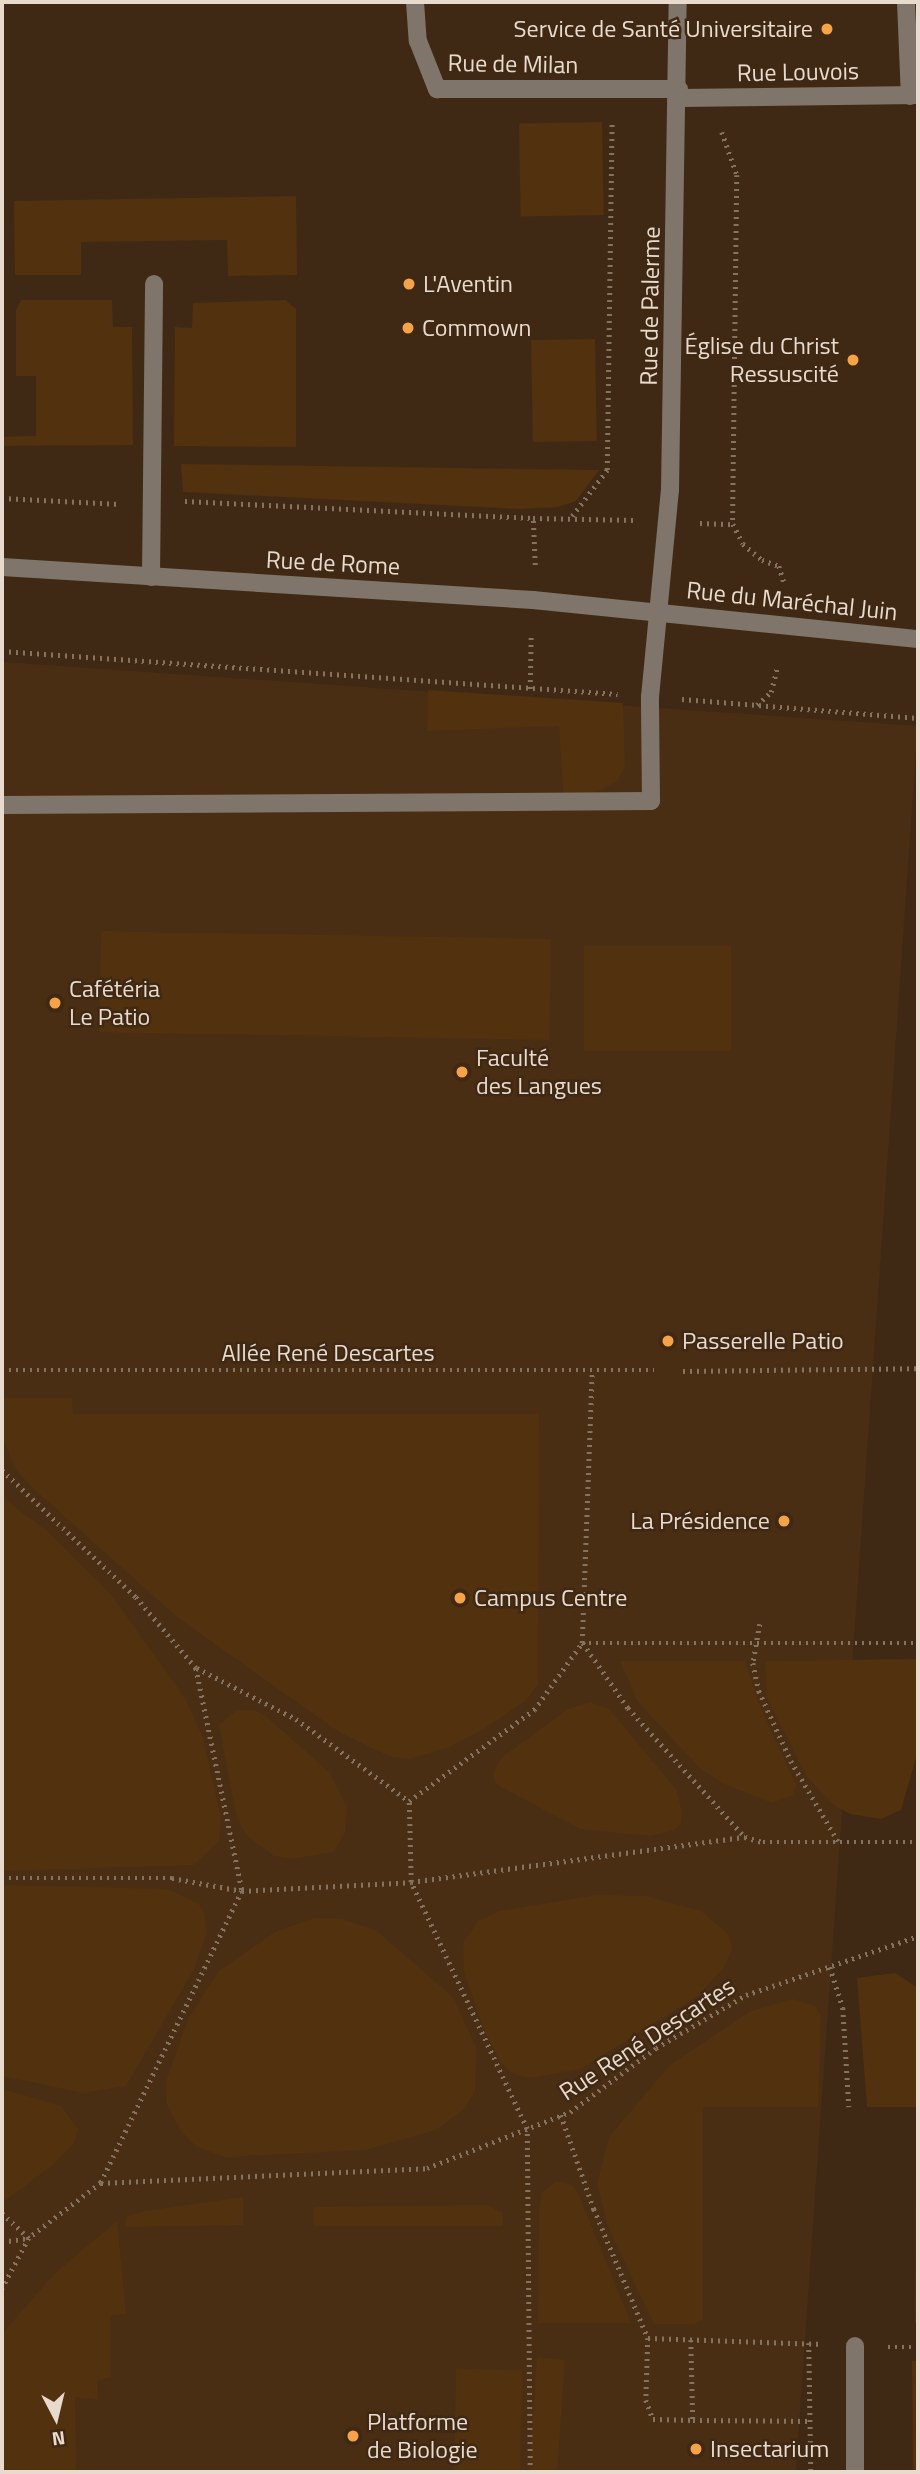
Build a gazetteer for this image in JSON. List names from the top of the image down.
{
  "streets": {
    "street": [
      "Rue de Milan",
      "Rue Louvois",
      "Rue de Palerme",
      "Rue de Rome",
      "Rue du Maréchal Juin"
    ],
    "path": ["Allée René Descartes", "Rue René Descartes"]
  },
  "crossings": [
    ["Rue de Milan", "Rue Louvois"],
    ["Rue de Milan", "Rue de Palerme"],
    ["Rue Louvois", "Rue de Palerme"],
    ["Rue de Palerme", "Rue de Rome"],
    ["Rue de Palerme", "Rue du Maréchal Juin"],
    ["Rue de Rome", "Rue du Maréchal Juin"]
  ],
  "places": [
    "Service de Santé Universitaire",
    "L'Aventin",
    "Commown",
    "Église du Christ Ressuscité",
    "Cafétéria Le Patio",
    "Faculté des Langues",
    "Passerelle Patio",
    "La Présidence",
    "Campus Centre",
    "Platforme de Biologie",
    "Insectarium"
  ],
  "north": "bottom"
}
